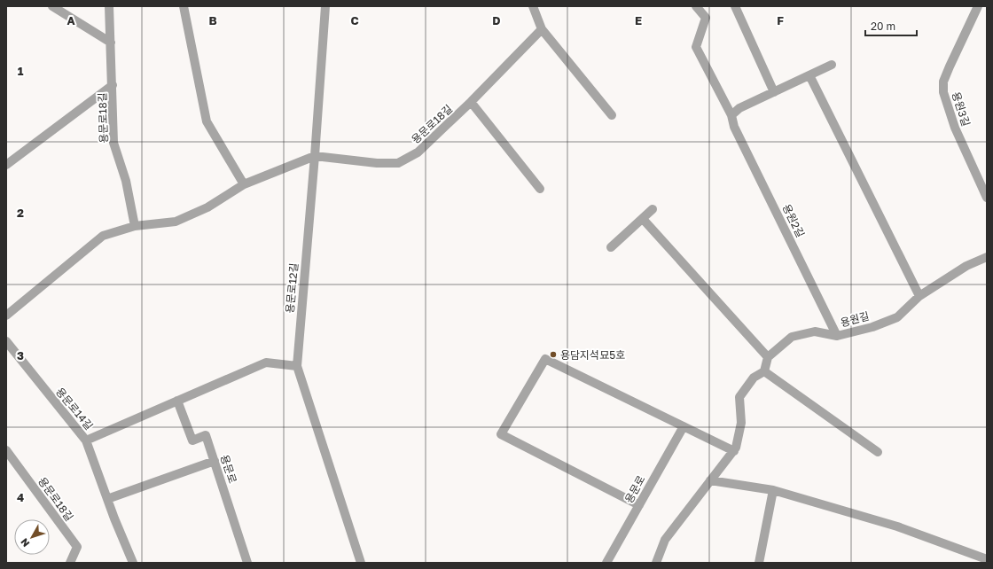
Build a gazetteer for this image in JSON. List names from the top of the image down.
{
  "streets": {
    "street": [
      "용원3길",
      "용문로18길",
      "용원2길",
      "용문로12길",
      "용원길",
      "용문로14길",
      "용문로"
    ]
  },
  "crossings": [
    ["용문로18길", "용문로12길"],
    ["용원2길", "용원길"]
  ],
  "places": ["용담지석묘5호"],
  "scale_bar": "20 m",
  "north": "bottom left",
  "grid": {
    "columns": [
      "A",
      "B",
      "C",
      "D",
      "E",
      "F"
    ],
    "rows": [
      "1",
      "2",
      "3",
      "4"
    ]
  }
}
